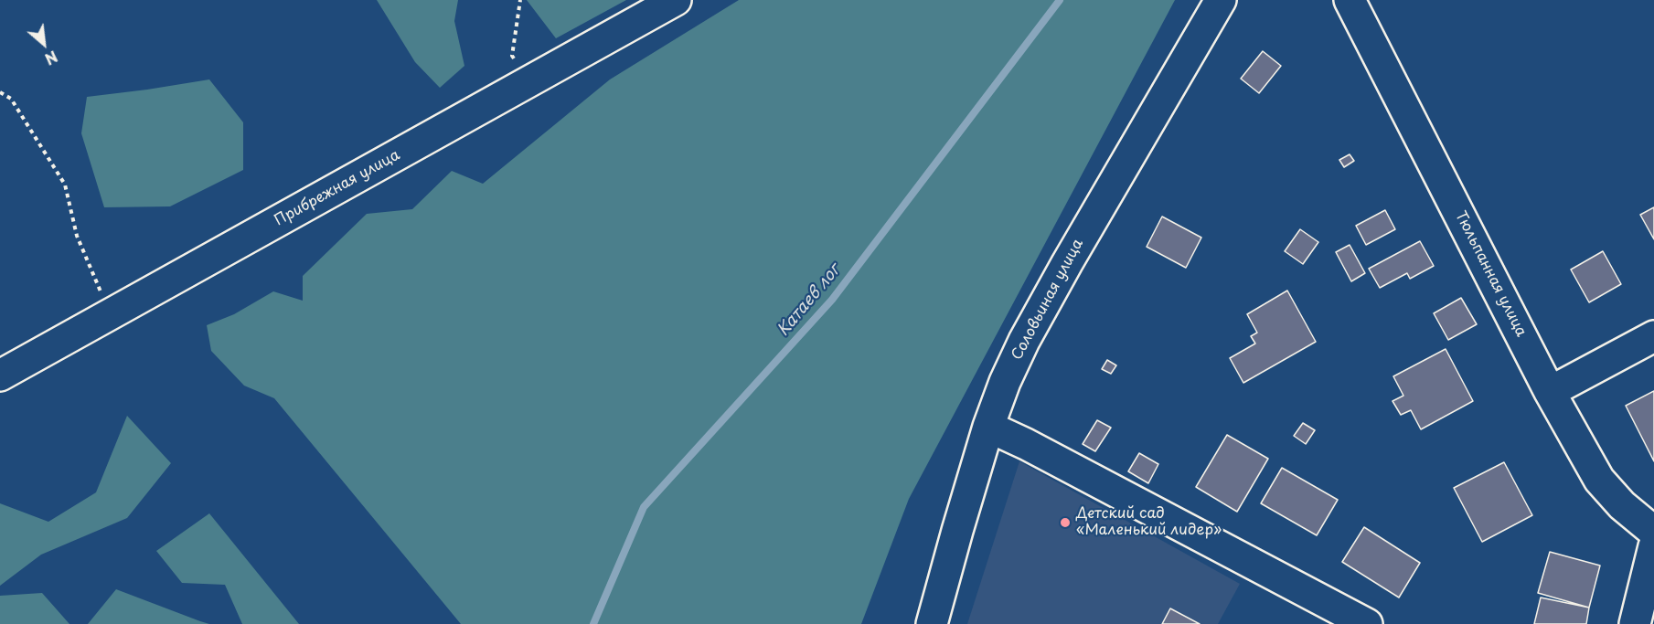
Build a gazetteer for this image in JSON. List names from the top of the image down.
{
  "streets": {
    "street": ["Прибрежная улица", "Тюльпанная улица", "Соловьиная улица"]
  },
  "water": ["Катаев лог"],
  "places": ["Детский сад «Маленький лидер»"],
  "north": "bottom right"
}
